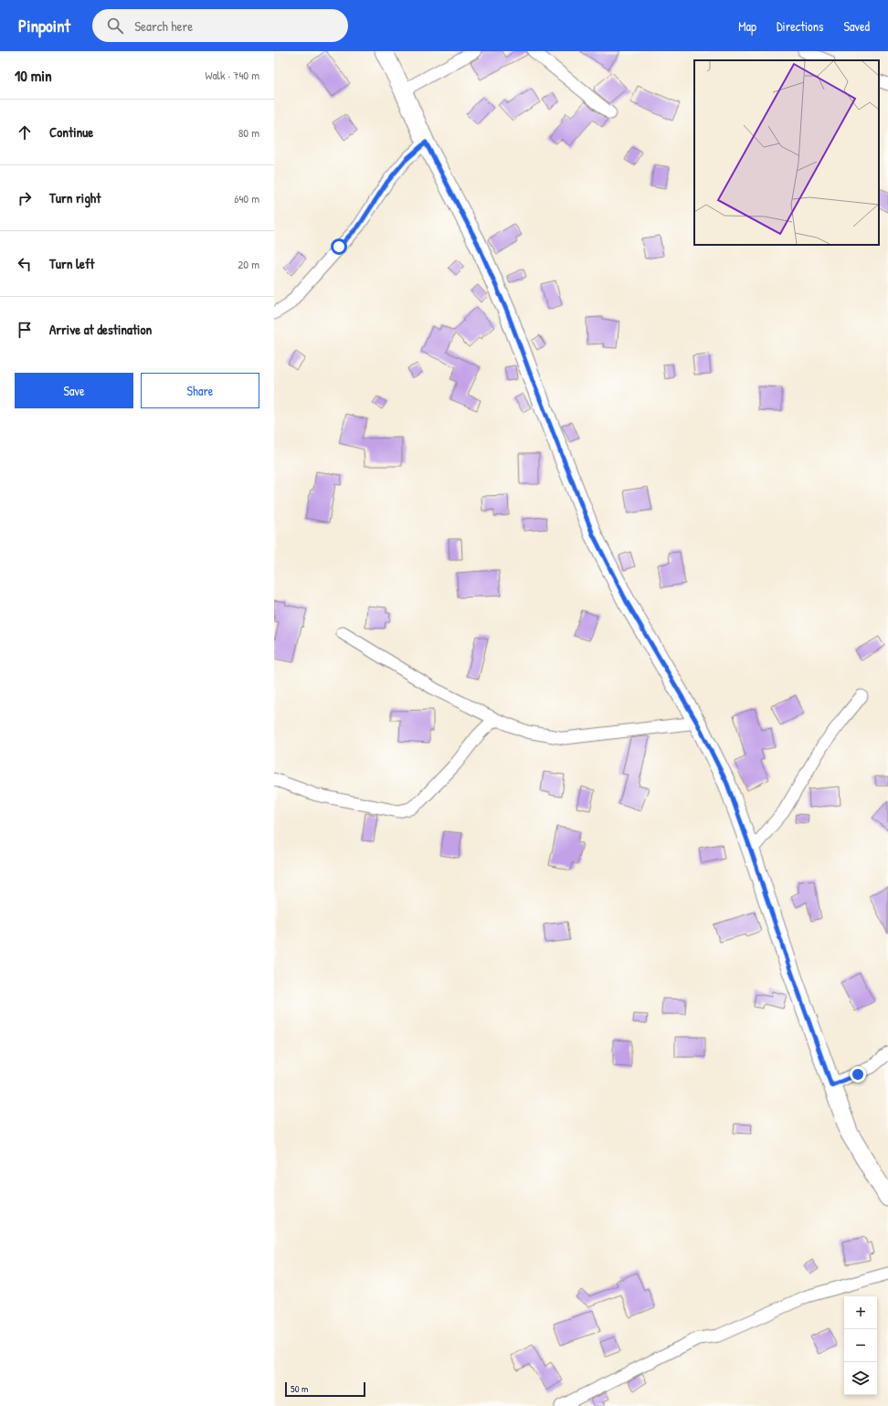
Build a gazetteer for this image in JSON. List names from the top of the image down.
{
  "scale_bar": "50 m",
  "page": {
    "header": "Pinpoint",
    "search": "Search here",
    "nav": ["Map", "Directions", "Saved"],
    "heading": ["10 min", "Walk · 740 m"],
    "list": [
      ["Continue", "80 m"],
      ["Turn right", "640 m"],
      ["Turn left", "20 m"],
      "Arrive at destination"
    ],
    "buttons": ["Save", "Share"],
    "map_buttons": ["+", "−"],
    "scale": "50 m"
  }
}
